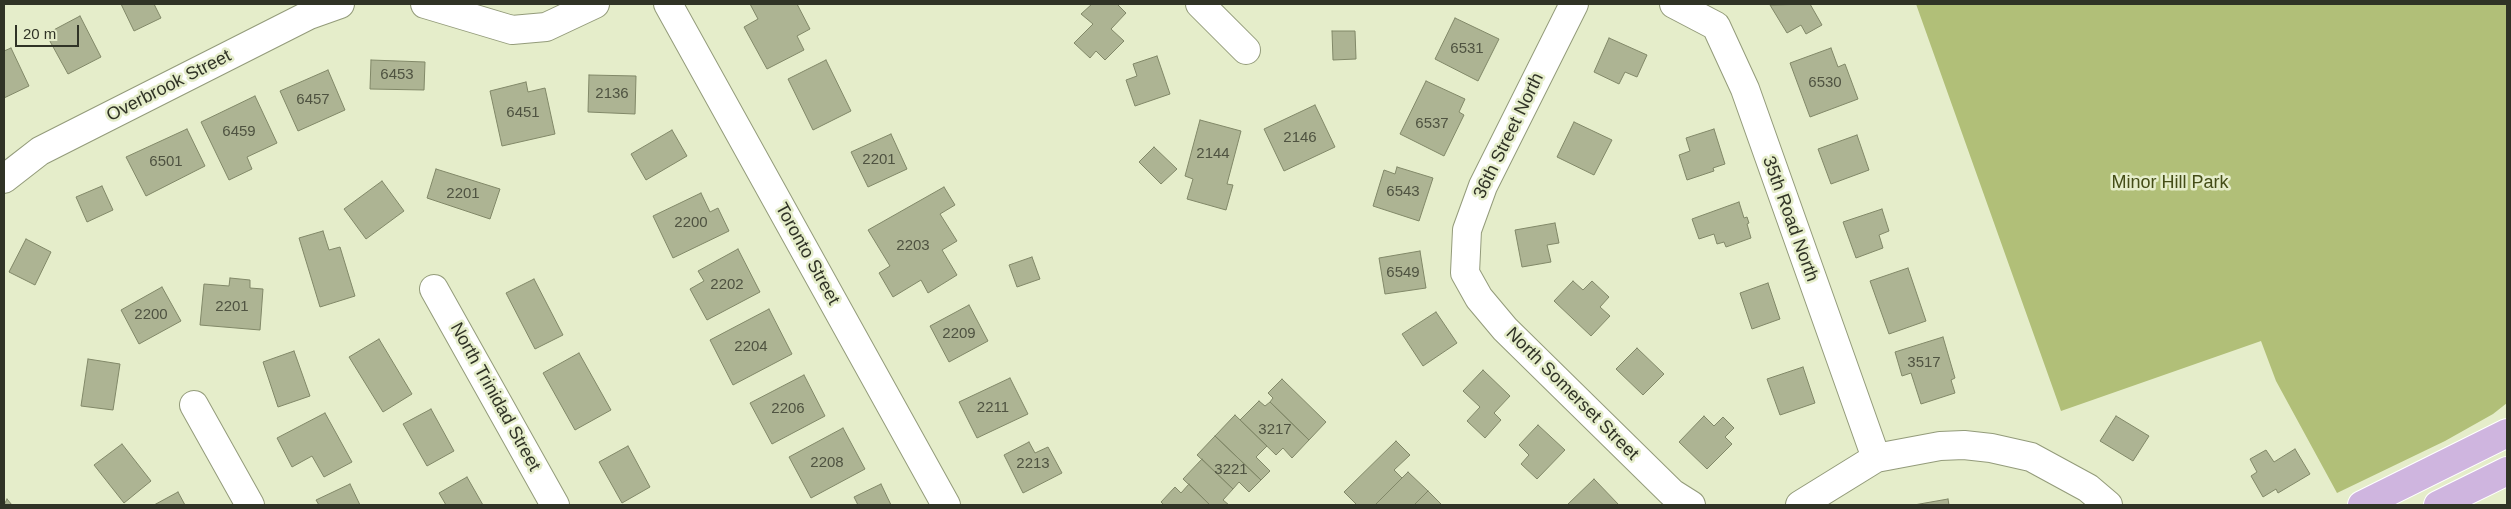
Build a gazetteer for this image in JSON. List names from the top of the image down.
{
  "streets": {
    "street": [
      "Overbrook Street",
      "36th Street North",
      "35th Road North",
      "Toronto Street",
      "North Somerset Street",
      "North Trinidad Street"
    ]
  },
  "crossings": [
    ["36th Street North", "North Somerset Street"]
  ],
  "parks": ["Minor Hill Park"],
  "house_numbers": [
    "6531",
    "6453",
    "6530",
    "2136",
    "6457",
    "6451",
    "6537",
    "6459",
    "2146",
    "2144",
    "2201",
    "6501",
    "6543",
    "2201",
    "2200",
    "2203",
    "6549",
    "2202",
    "2201",
    "2200",
    "2209",
    "2204",
    "3517",
    "2211",
    "2206",
    "3217",
    "2208",
    "2213",
    "3221"
  ],
  "scale_bar": "20 m"
}
